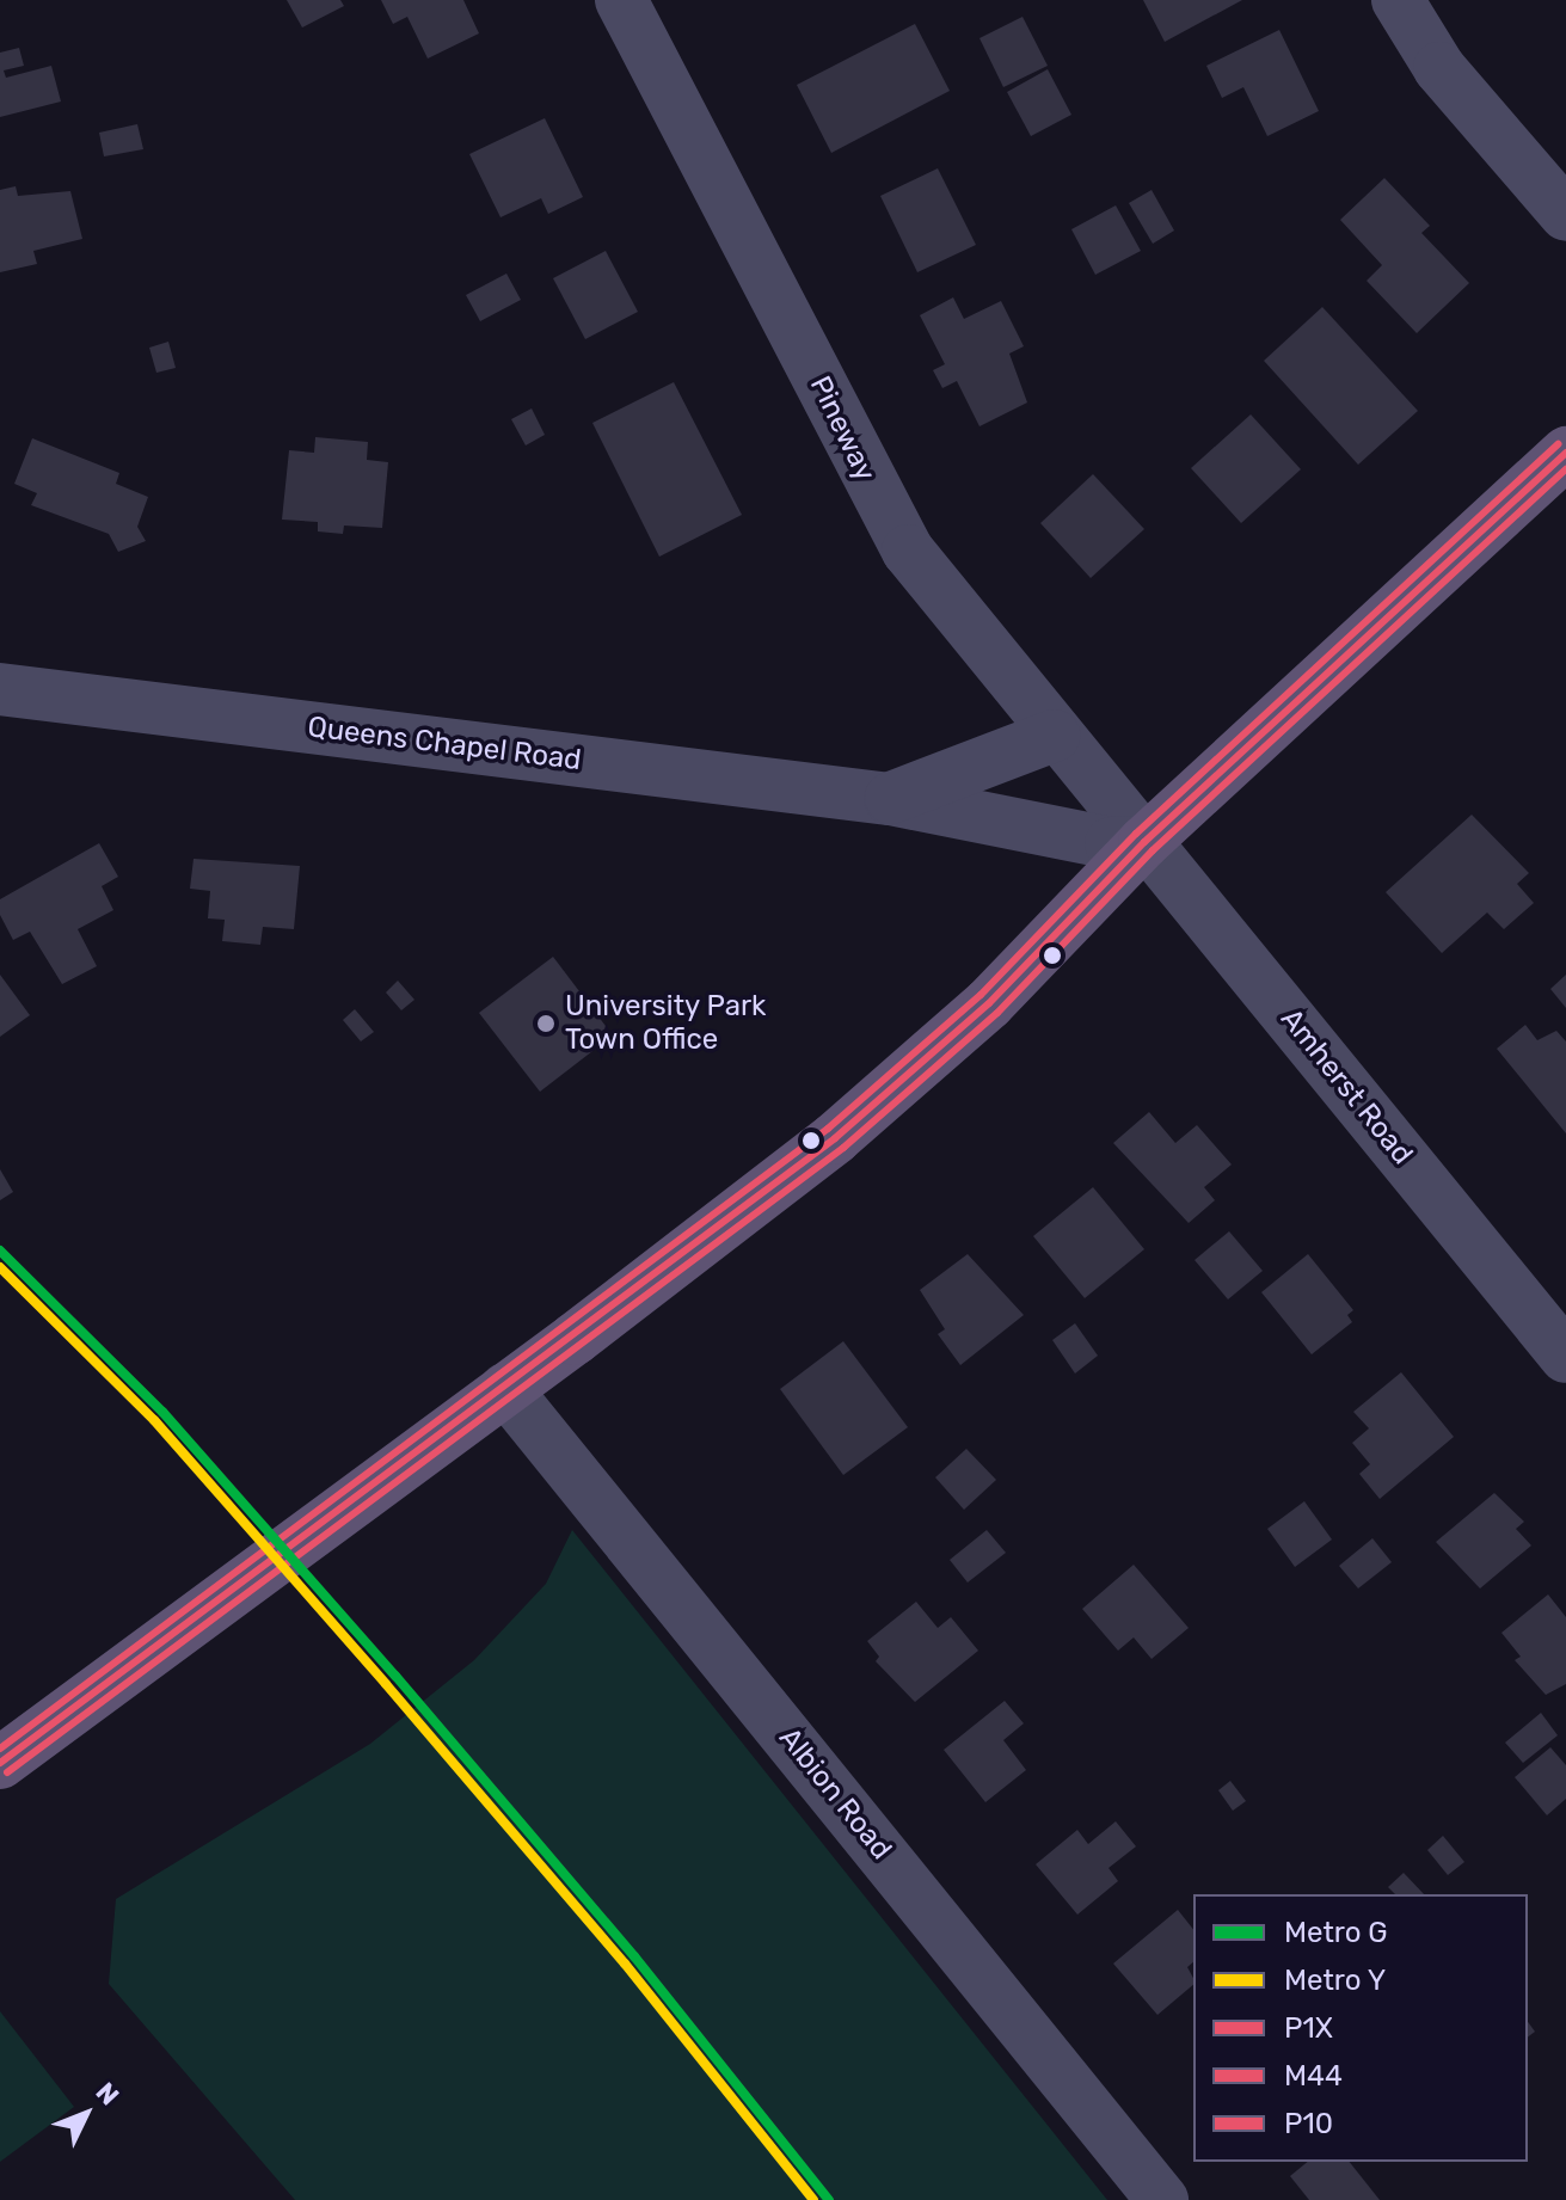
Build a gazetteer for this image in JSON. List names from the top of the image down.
{
  "streets": {
    "street": [
      "Pineway",
      "Queens Chapel Road",
      "Amherst Road",
      "Albion Road"
    ]
  },
  "crossings": [
    ["Pineway", "Queens Chapel Road"],
    ["Pineway", "Amherst Road"],
    ["Queens Chapel Road", "Amherst Road"]
  ],
  "places": ["University Park Town Office"],
  "lines": [
    "transit line P10",
    "transit line P1X",
    "transit line M44",
    "metro line G",
    "metro line Y"
  ],
  "legend": [
    "Metro G",
    "Metro Y",
    "P1X",
    "M44",
    "P10"
  ],
  "north": "top right"
}
